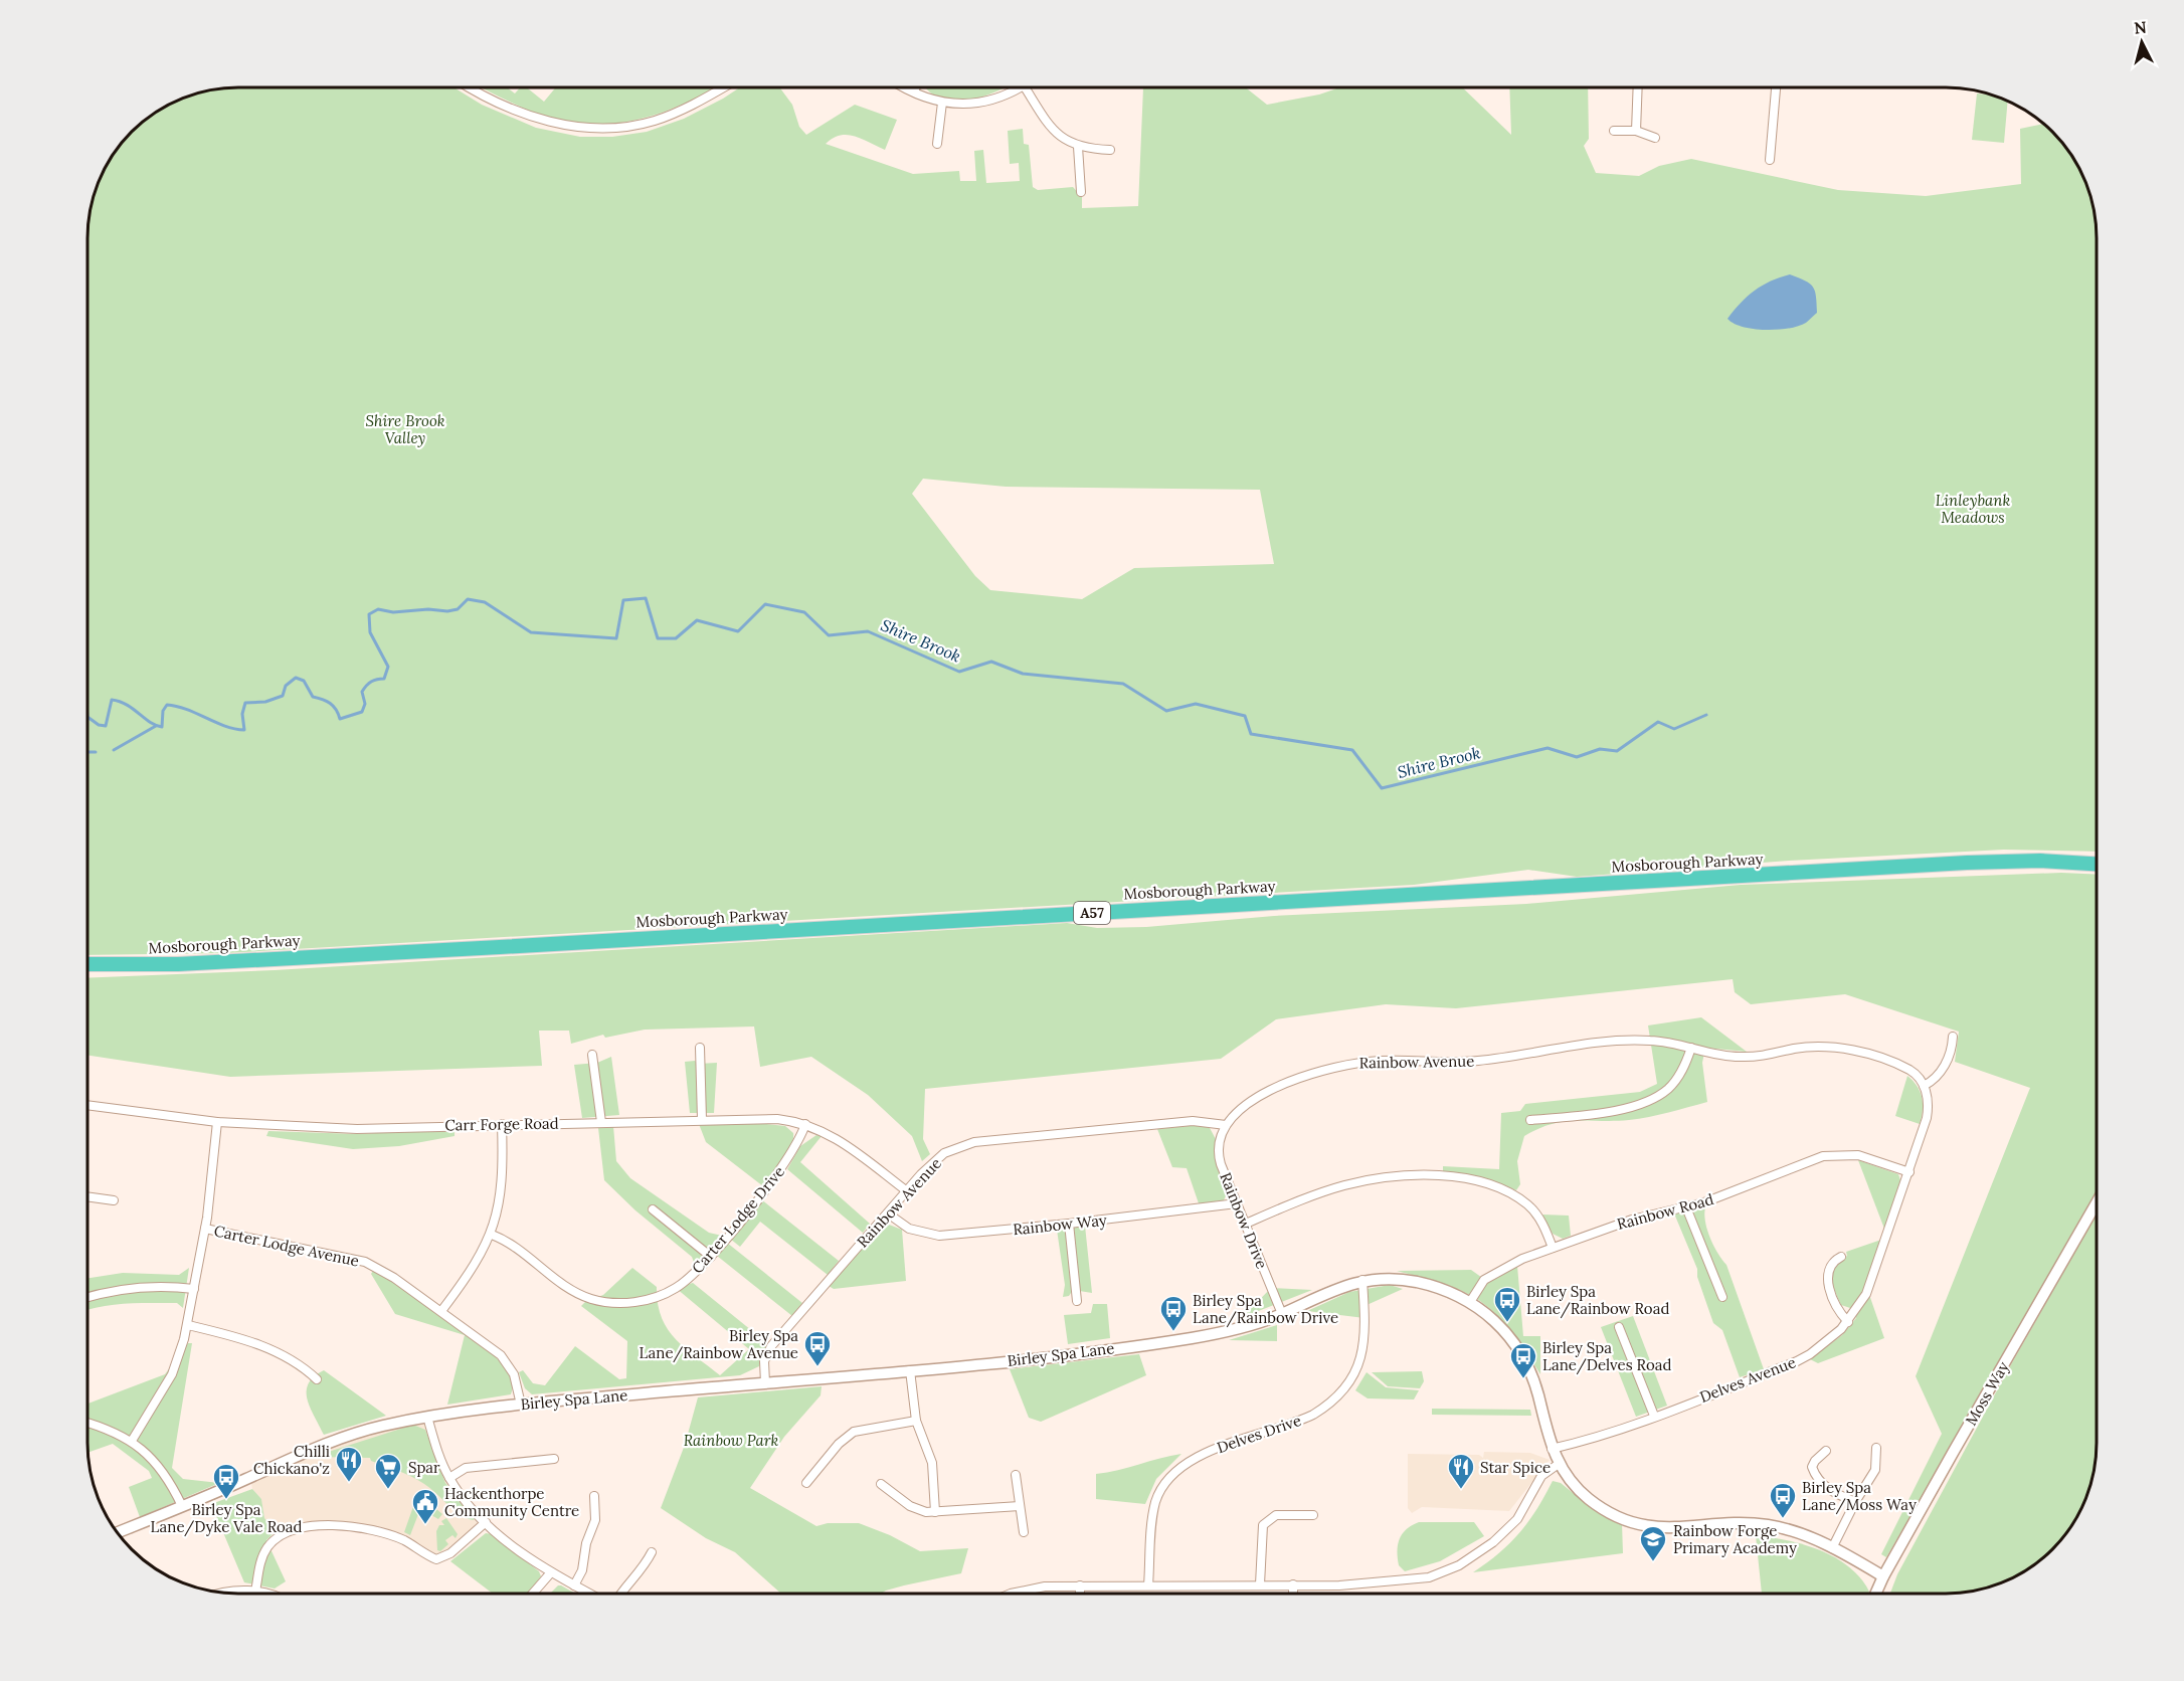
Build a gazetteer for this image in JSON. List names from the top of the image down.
{
  "streets": {
    "highway": ["Mosborough Parkway", "A57"],
    "street": [
      "Rainbow Avenue",
      "Carr Forge Road",
      "Rainbow Road",
      "Carter Lodge Drive",
      "Rainbow Drive",
      "Rainbow Way",
      "Carter Lodge Avenue",
      "Birley Spa Lane",
      "Delves Avenue",
      "Moss Way",
      "Delves Drive"
    ]
  },
  "crossings": [
    ["Rainbow Avenue", "Carr Forge Road"],
    ["Rainbow Avenue", "Rainbow Drive"],
    ["Rainbow Avenue", "Rainbow Way"],
    ["Rainbow Avenue", "Birley Spa Lane"],
    ["Carr Forge Road", "Carter Lodge Drive"],
    ["Rainbow Road", "Birley Spa Lane"],
    ["Rainbow Road", "Delves Avenue"],
    ["Rainbow Drive", "Rainbow Way"],
    ["Rainbow Drive", "Birley Spa Lane"],
    ["Carter Lodge Avenue", "Birley Spa Lane"],
    ["Birley Spa Lane", "Delves Avenue"],
    ["Birley Spa Lane", "Moss Way"],
    ["Birley Spa Lane", "Delves Drive"]
  ],
  "water": ["Shire Brook"],
  "parks": ["Shire Brook Valley", "Linleybank Meadows", "Rainbow Park"],
  "places": {
    "bus stop": [
      "Birley Spa Lane/Rainbow Road",
      "Birley Spa Lane/Rainbow Drive",
      "Birley Spa Lane/Rainbow Avenue",
      "Birley Spa Lane/Delves Road",
      "Birley Spa Lane/Dyke Vale Road",
      "Birley Spa Lane/Moss Way"
    ],
    "restaurant": ["Chilli Chickano'z", "Star Spice"],
    "supermarket": ["Spar"],
    "public building": ["Hackenthorpe Community Centre"],
    "school or university": ["Rainbow Forge Primary Academy"]
  },
  "north": "top"
}
